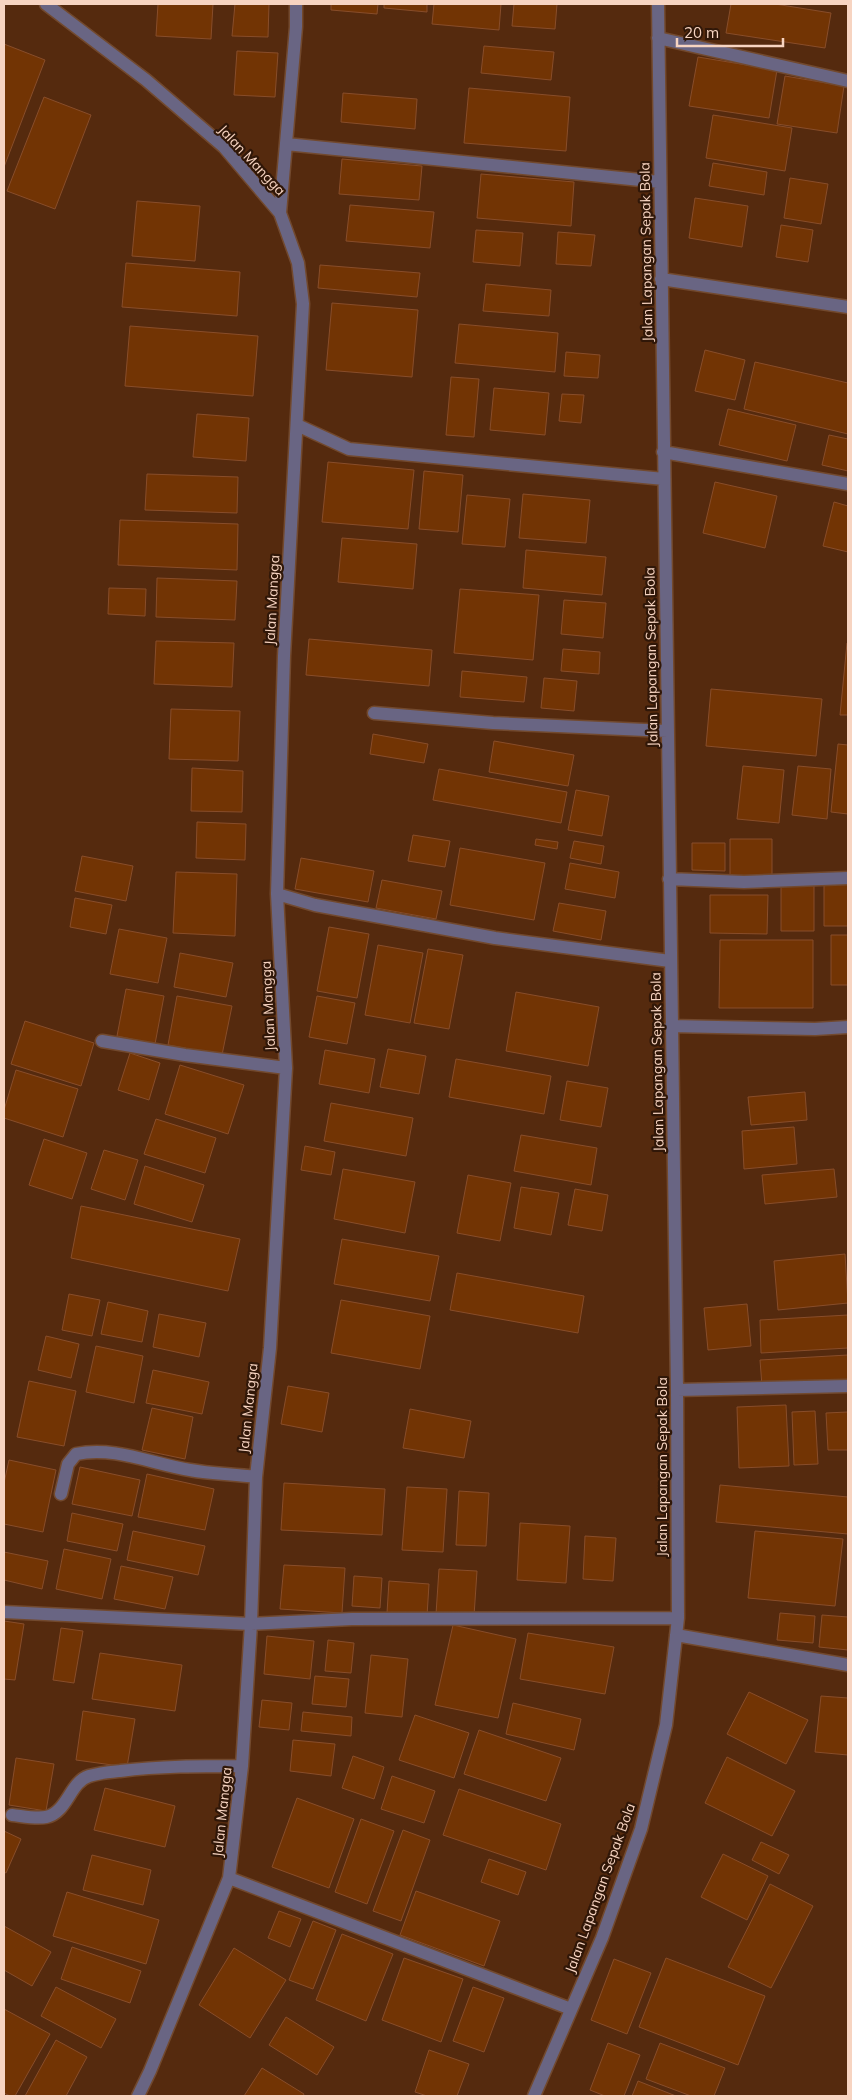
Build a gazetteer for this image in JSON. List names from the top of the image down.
{
  "streets": {
    "street": ["Jalan Mangga", "Jalan Lapangan Sepak Bola"]
  },
  "scale_bar": "20 m"
}
